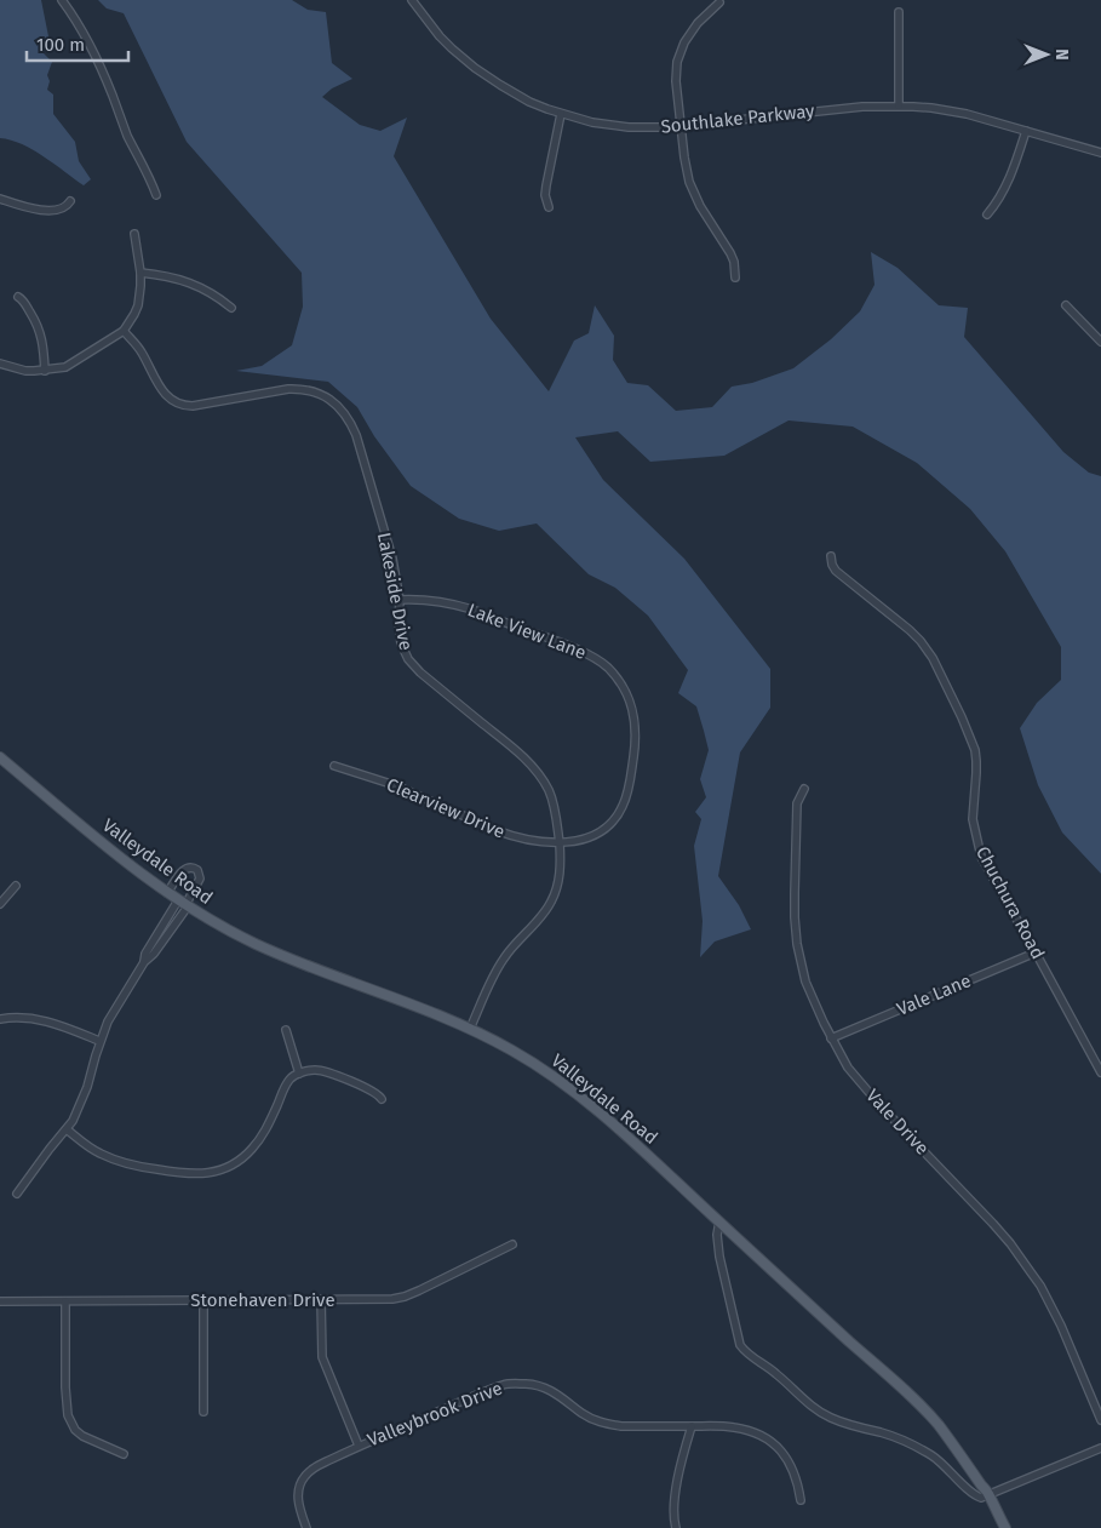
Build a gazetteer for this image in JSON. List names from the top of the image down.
{
  "streets": {
    "main road": ["Valleydale Road"],
    "street": [
      "Southlake Parkway",
      "Lakeside Drive",
      "Lake View Lane",
      "Clearview Drive",
      "Chuchura Road",
      "Vale Lane",
      "Vale Drive",
      "Stonehaven Drive",
      "Valleybrook Drive"
    ]
  },
  "crossings": [
    ["Lakeside Drive", "Lake View Lane"],
    ["Lakeside Drive", "Clearview Drive"],
    ["Lakeside Drive", "Valleydale Road"],
    ["Lake View Lane", "Clearview Drive"],
    ["Chuchura Road", "Vale Lane"],
    ["Vale Lane", "Vale Drive"]
  ],
  "scale_bar": "100 m",
  "north": "right"
}
